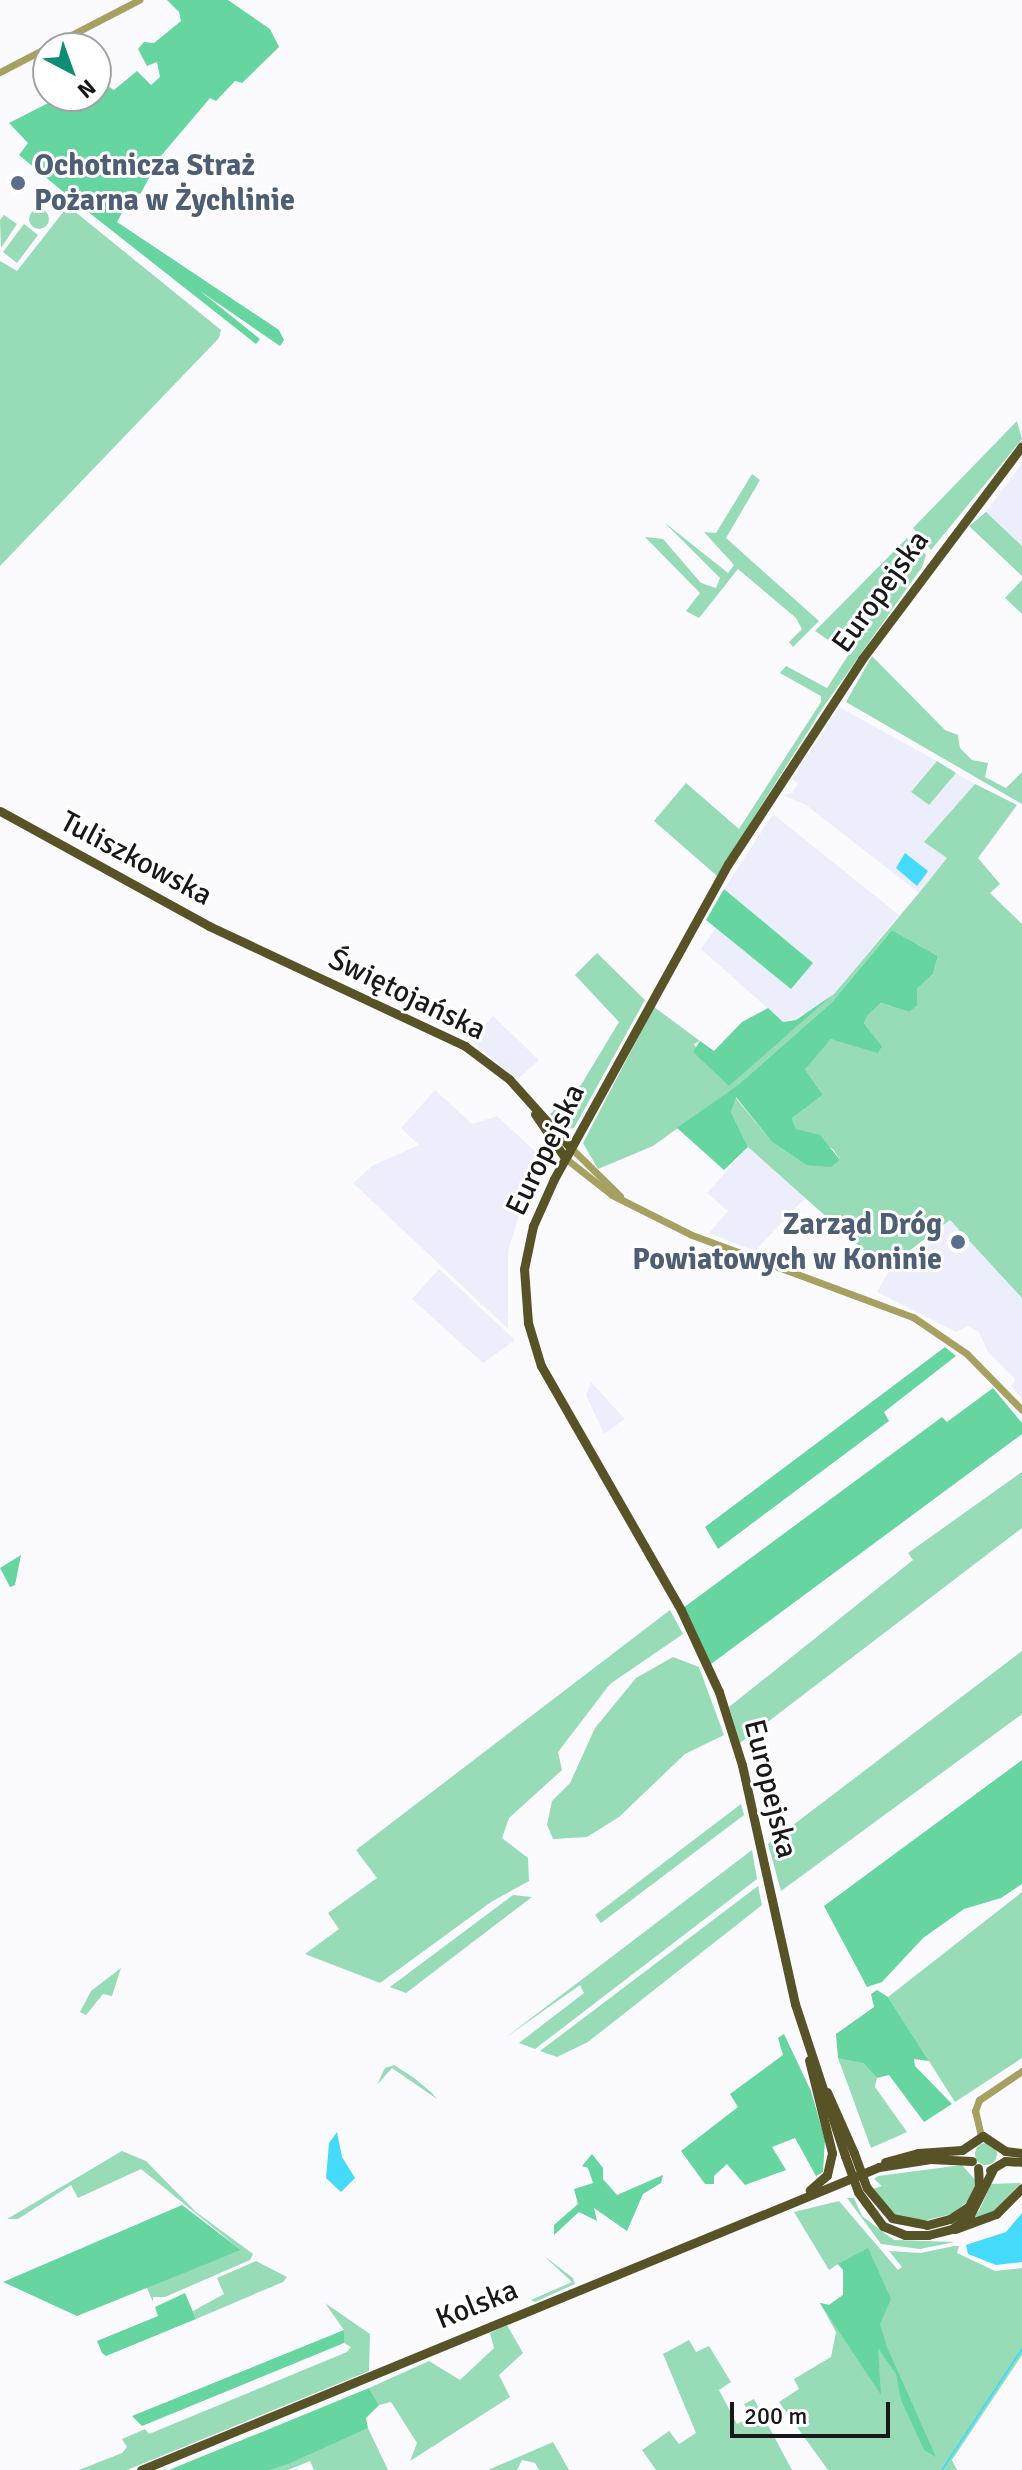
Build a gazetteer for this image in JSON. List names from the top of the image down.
{
  "streets": {
    "main road": [
      "Europejska",
      "Tuliszkowska",
      "Świętojańska",
      "Kolska"
    ]
  },
  "crossings": [
    ["Europejska", "Świętojańska"],
    ["Tuliszkowska", "Świętojańska"]
  ],
  "places": ["Ochotnicza Straż Pożarna w Żychlinie", "Zarząd Dróg Powiatowych w Koninie"],
  "scale_bar": "200 m",
  "north": "bottom right"
}
